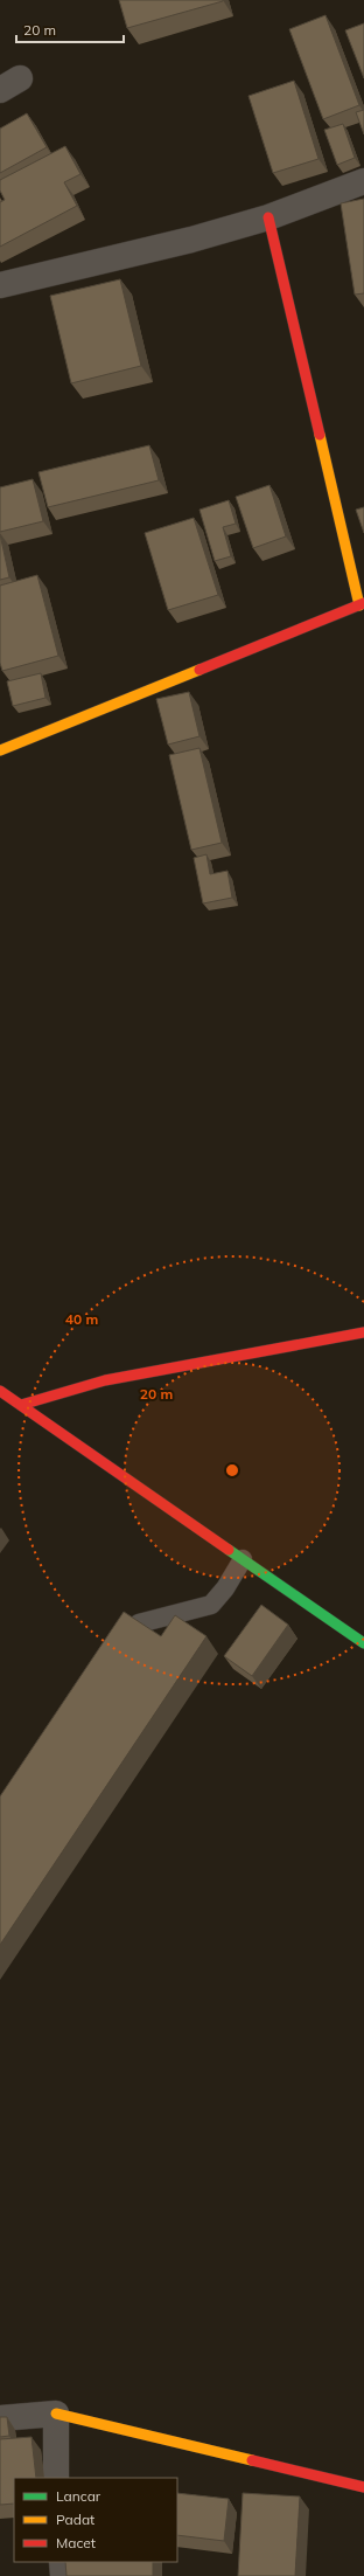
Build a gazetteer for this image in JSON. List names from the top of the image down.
{
  "legend": ["Lancar", "Padat", "Macet"],
  "scale_bar": "20 m",
  "rings": ["40 m", "20 m"]
}
